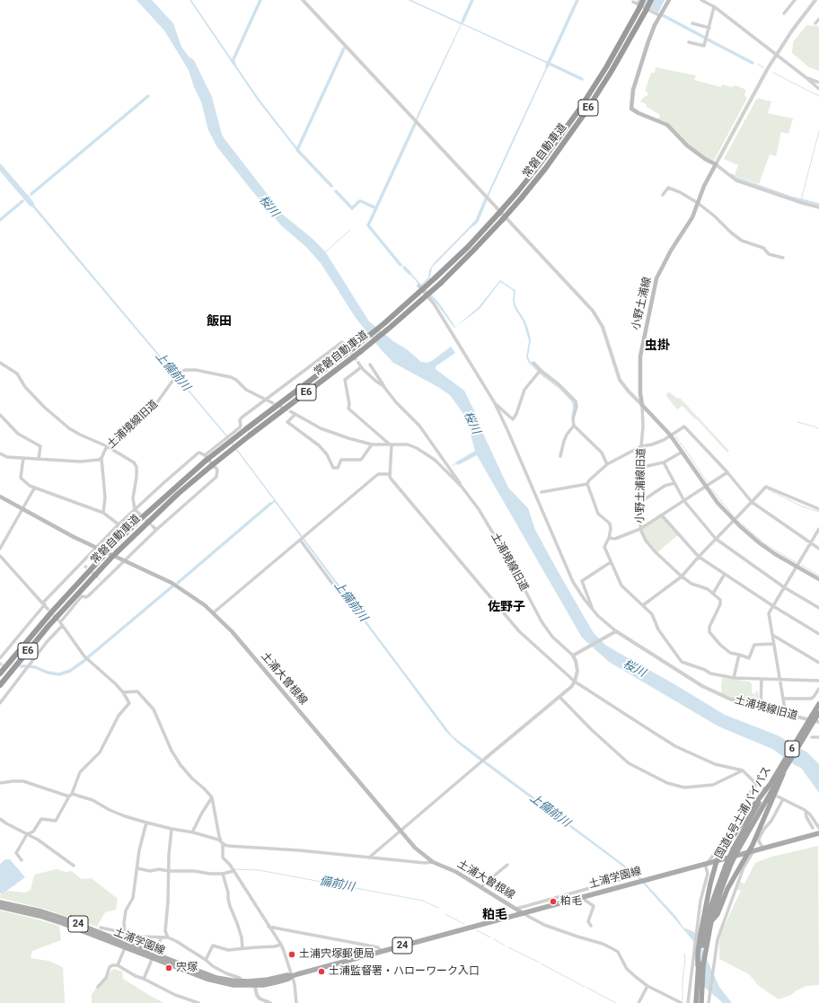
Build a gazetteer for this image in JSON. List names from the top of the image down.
{
  "streets": {
    "highway": [
      "E6",
      "常磐自動車道",
      "6",
      "国道6号土浦バイパス"
    ],
    "main road": [
      "小野土浦線",
      "土浦大曽根線",
      "土浦学園線",
      "24"
    ],
    "street": ["土浦境線旧道", "小野土浦線旧道"]
  },
  "crossings": [
    ["小野土浦線", "小野土浦線旧道"],
    ["土浦境線旧道", "国道6号土浦バイパス"],
    ["土浦大曽根線", "土浦学園線"]
  ],
  "districts": [
    "飯田",
    "虫掛",
    "佐野子",
    "粕毛"
  ],
  "water": ["桜川", "上備前川", "備前川"],
  "places": [
    "粕毛",
    "土浦宍塚郵便局",
    "宍塚",
    "土浦監督署・ハローワーク入口"
  ]
}
